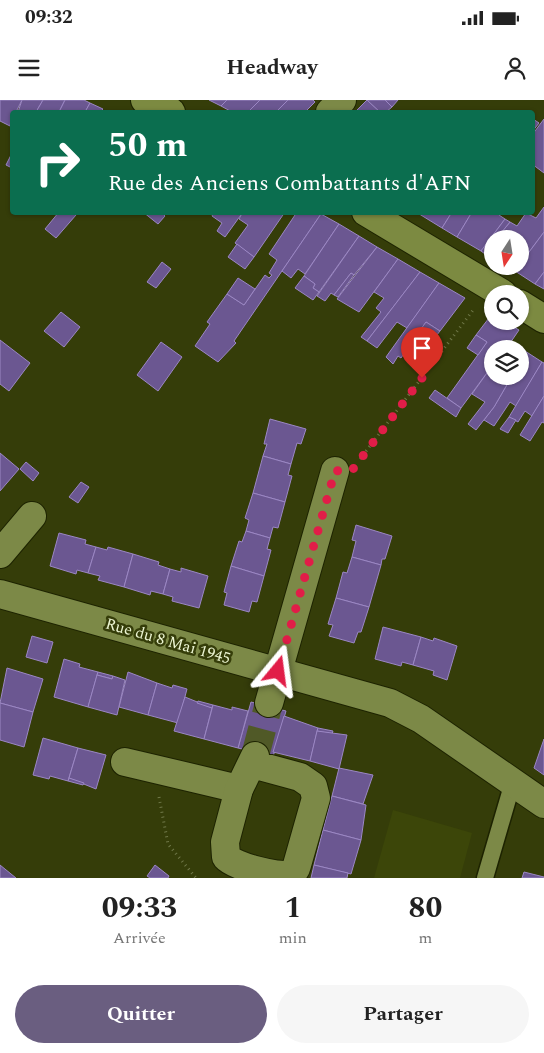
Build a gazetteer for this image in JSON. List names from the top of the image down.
{
  "streets": {
    "street": ["Rue du 8 Mai 1945"]
  },
  "north": "bottom",
  "page": {
    "status": "09:32",
    "header": "Headway",
    "turn": ["50 m", "Rue des Anciens Combattants d'AFN"],
    "eta": [
      "09:33",
      "Arrivée",
      "1",
      "min",
      "80",
      "m"
    ],
    "buttons": ["Quitter", "Partager"]
  }
}
